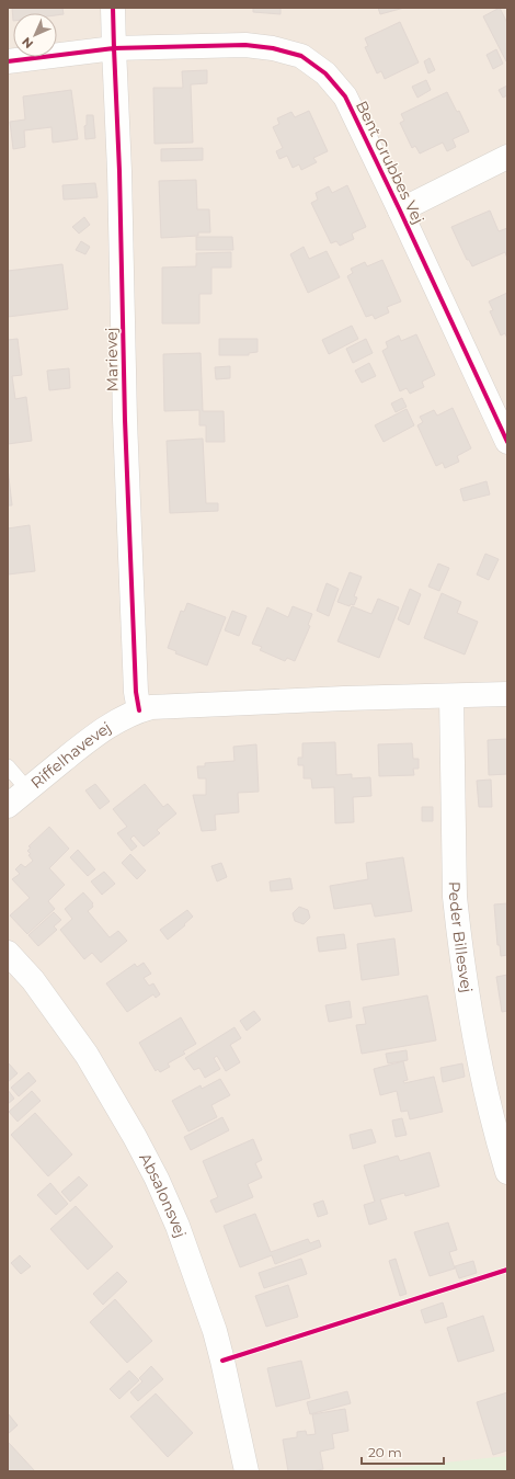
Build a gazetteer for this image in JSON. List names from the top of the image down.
{
  "streets": {
    "street": [
      "Bent Grubbes Vej",
      "Marievej",
      "Riffelhavevej",
      "Peder Billesvej",
      "Absalonsvej"
    ]
  },
  "crossings": [
    ["Bent Grubbes Vej", "Marievej"],
    ["Marievej", "Riffelhavevej"]
  ],
  "scale_bar": "20 m",
  "north": "bottom left"
}
